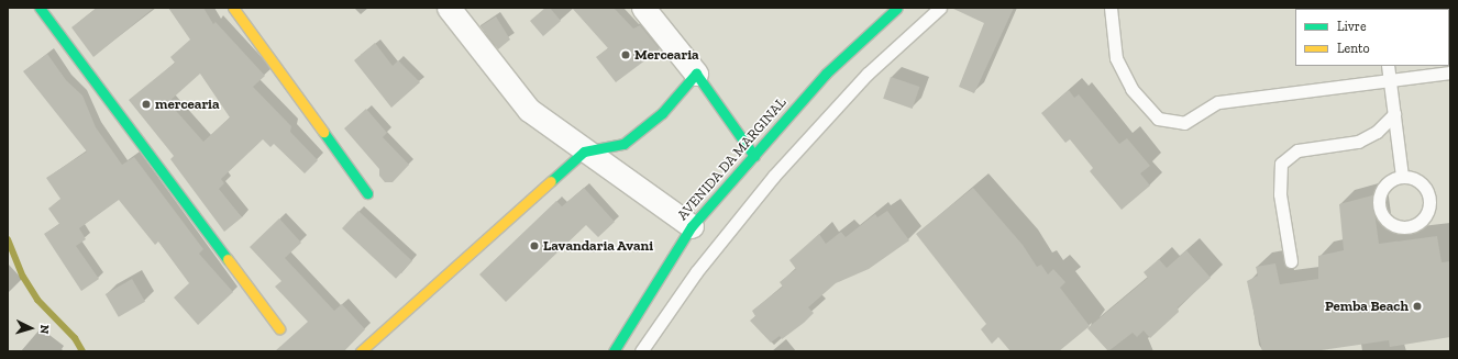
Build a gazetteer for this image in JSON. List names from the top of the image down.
{
  "streets": {
    "street": ["AVENIDA DA MARGINAL"]
  },
  "places": [
    "Mercearia",
    "mercearia",
    "Lavandaria Avani",
    "Pemba Beach"
  ],
  "legend": ["Livre", "Lento"],
  "north": "right"
}
